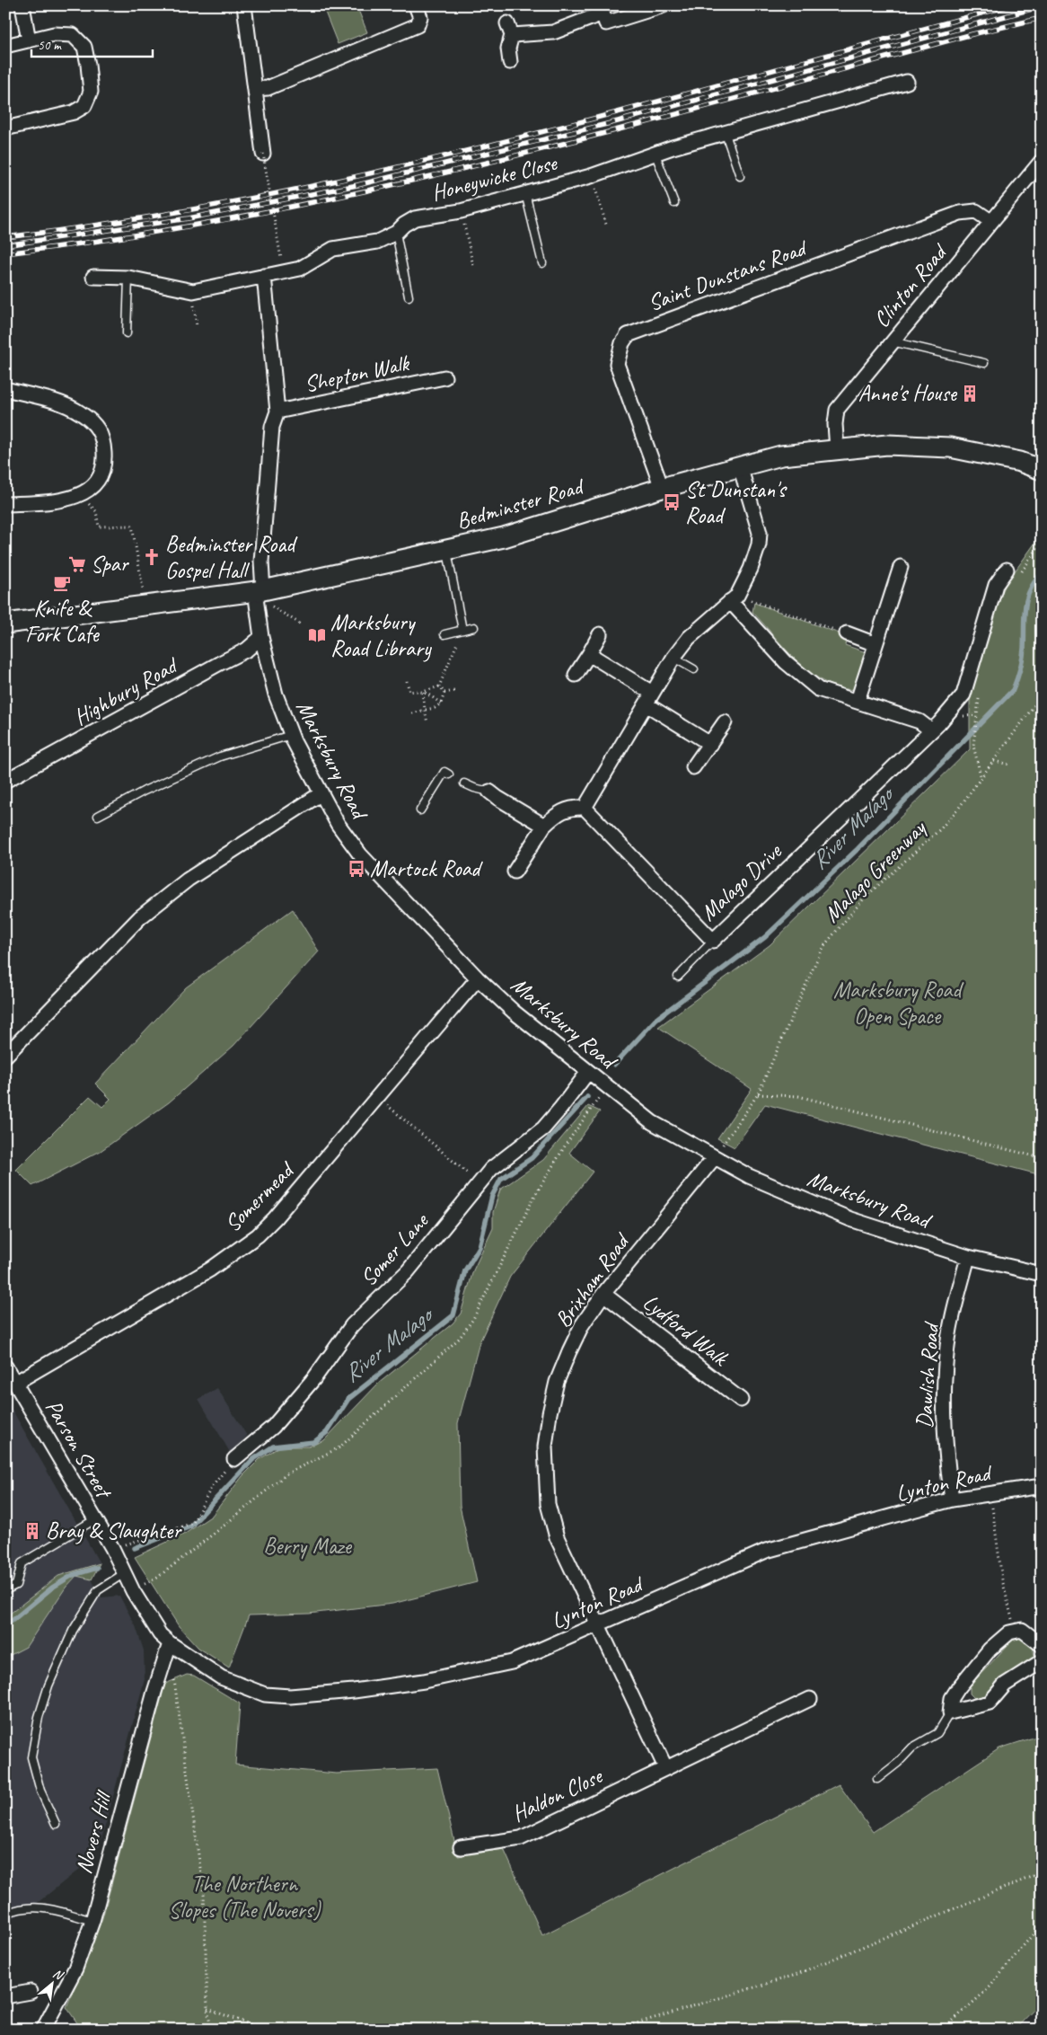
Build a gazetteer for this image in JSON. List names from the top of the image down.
{
  "streets": {
    "main road": ["Bedminster Road"],
    "street": [
      "Honeywicke Close",
      "Saint Dunstans Road",
      "Clinton Road",
      "Shepton Walk",
      "Highbury Road",
      "Marksbury Road",
      "Malago Drive",
      "Somermead",
      "Somer Lane",
      "Brixham Road",
      "Lydford Walk",
      "Dawlish Road",
      "Parson Street",
      "Lynton Road",
      "Haldon Close",
      "Novers Hill"
    ],
    "path": ["Malago Greenway"]
  },
  "crossings": [
    ["Honeywicke Close", "Shepton Walk"],
    ["Saint Dunstans Road", "Clinton Road"],
    ["Saint Dunstans Road", "Bedminster Road"],
    ["Clinton Road", "Bedminster Road"],
    ["Shepton Walk", "Bedminster Road"],
    ["Shepton Walk", "Marksbury Road"],
    ["Bedminster Road", "Marksbury Road"],
    ["Highbury Road", "Marksbury Road"],
    ["Marksbury Road", "Malago Greenway"],
    ["Marksbury Road", "Somermead"],
    ["Marksbury Road", "Somer Lane"],
    ["Marksbury Road", "Brixham Road"],
    ["Marksbury Road", "Dawlish Road"],
    ["Malago Greenway", "Brixham Road"],
    ["Somermead", "Parson Street"],
    ["Brixham Road", "Lydford Walk"],
    ["Brixham Road", "Lynton Road"],
    ["Dawlish Road", "Lynton Road"],
    ["Parson Street", "Lynton Road"],
    ["Parson Street", "Novers Hill"],
    ["Lynton Road", "Novers Hill"]
  ],
  "water": ["River Malago"],
  "parks": ["Marksbury Road Open Space", "Berry Maze", "The Northern Slopes (The Novers)"],
  "places": {
    "building": ["Anne's House", "Bray & Slaughter"],
    "bus stop": ["St Dunstan's Road", "Martock Road"],
    "church": ["Bedminster Road Gospel Hall"],
    "supermarket": ["Spar"],
    "cafe": ["Knife & Fork Cafe"],
    "library": ["Marksbury Road Library"]
  },
  "scale_bar": "50 m",
  "north": "top right"
}
